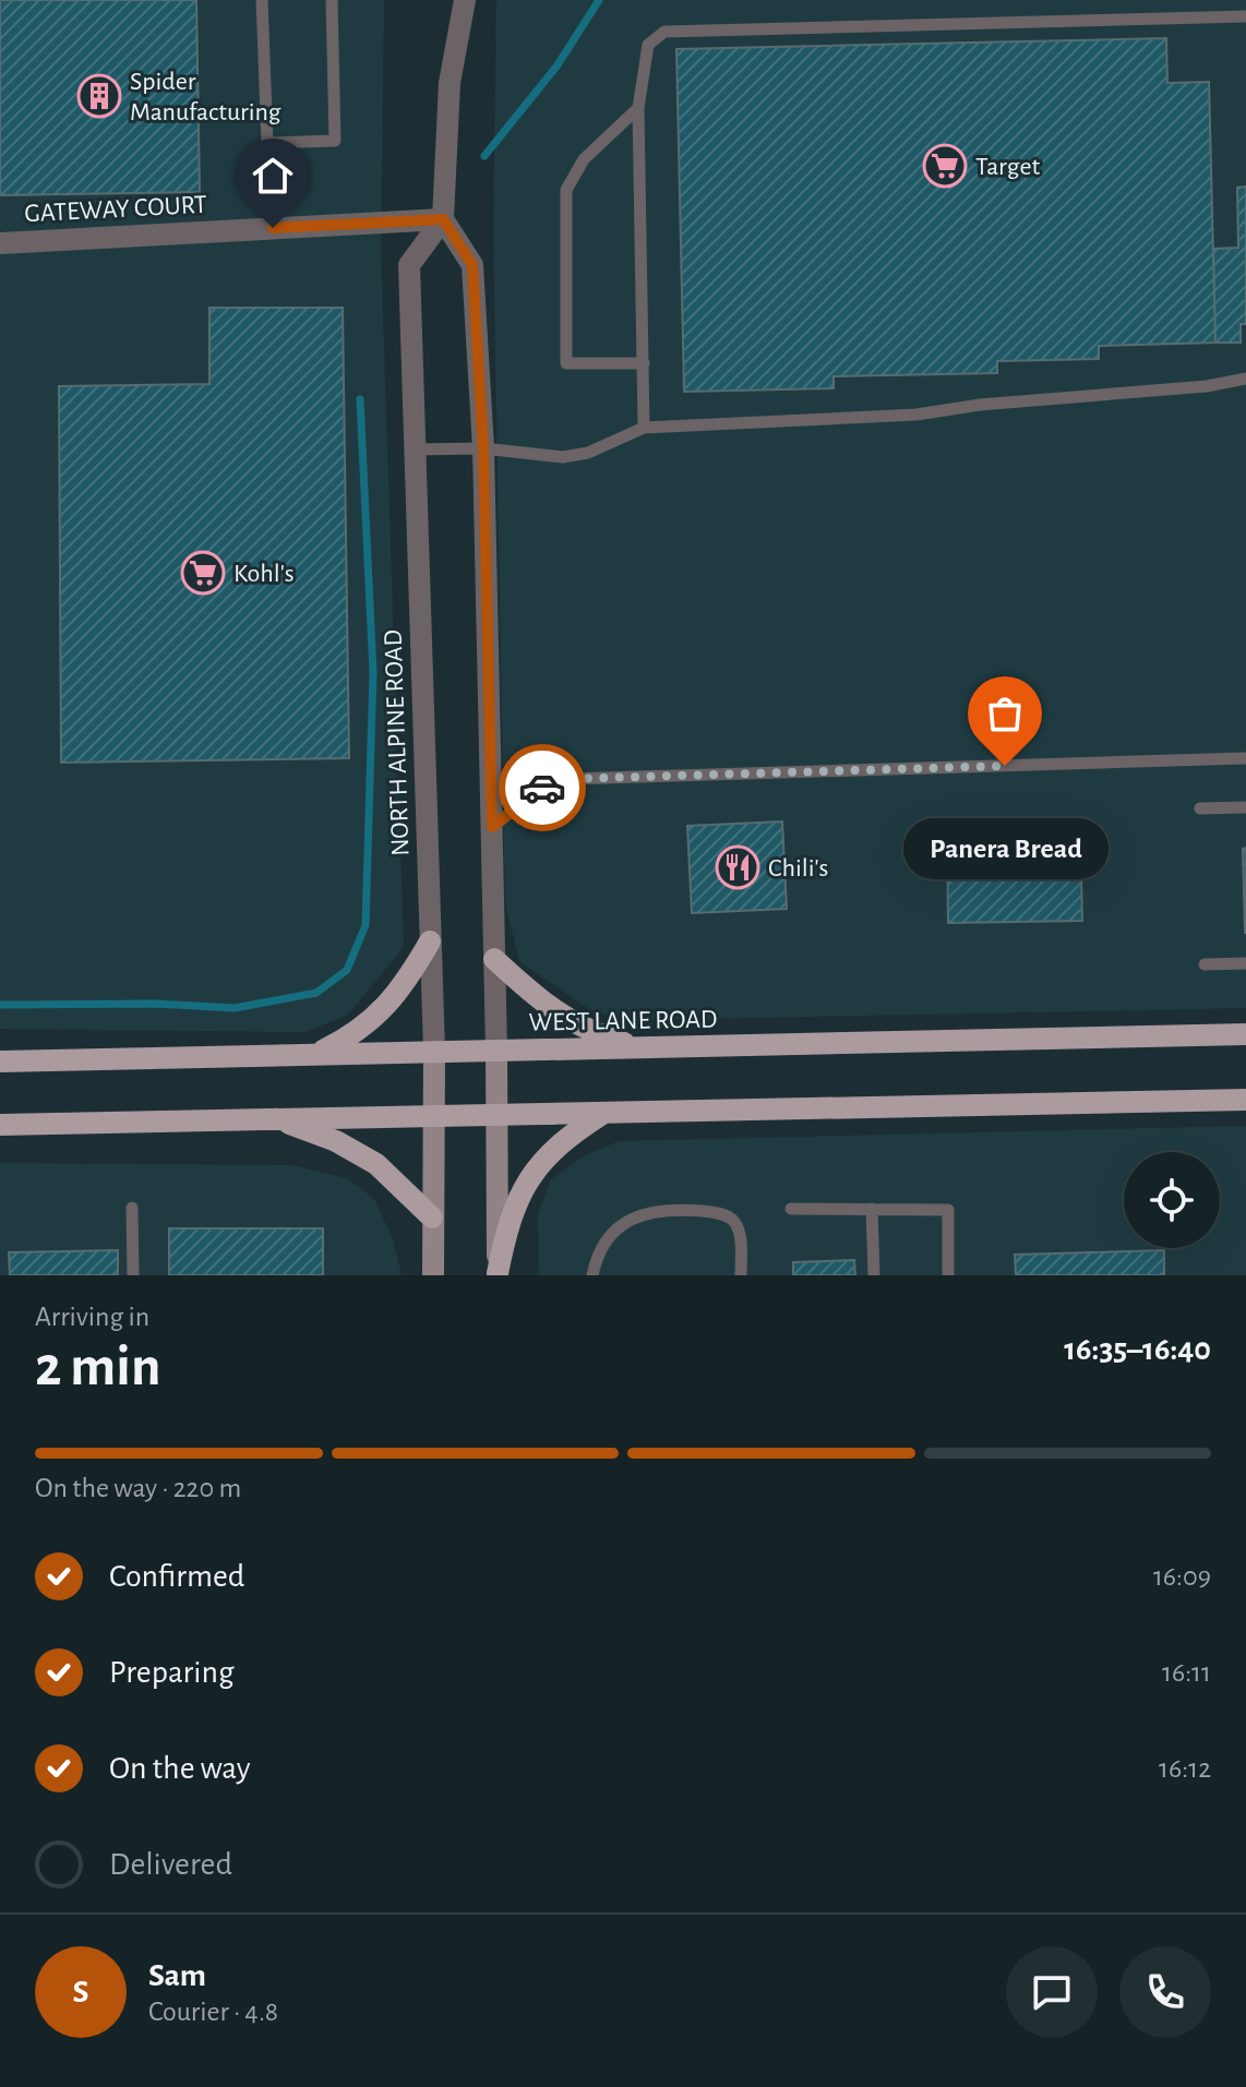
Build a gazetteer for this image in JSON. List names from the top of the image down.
{
  "streets": {
    "main road": ["NORTH ALPINE ROAD", "WEST LANE ROAD"],
    "street": ["GATEWAY COURT"]
  },
  "crossings": [
    ["GATEWAY COURT", "NORTH ALPINE ROAD"],
    ["NORTH ALPINE ROAD", "WEST LANE ROAD"]
  ],
  "places": {
    "building": ["Spider Manufacturing"],
    "supermarket": ["Target", "Kohl's"],
    "other": ["Panera Bread"],
    "restaurant": ["Chili's"]
  },
  "page": {
    "bubble": "Panera Bread",
    "heading": ["2 min", "Arriving in", "16:35–16:40"],
    "panel": ["Sam", "Courier · 4.8"],
    "bar": "On the way · 220 m",
    "list": [
      ["Confirmed", "16:09"],
      ["Preparing", "16:11"],
      ["On the way", "16:12"],
      "Delivered"
    ],
    "round": "S"
  }
}
